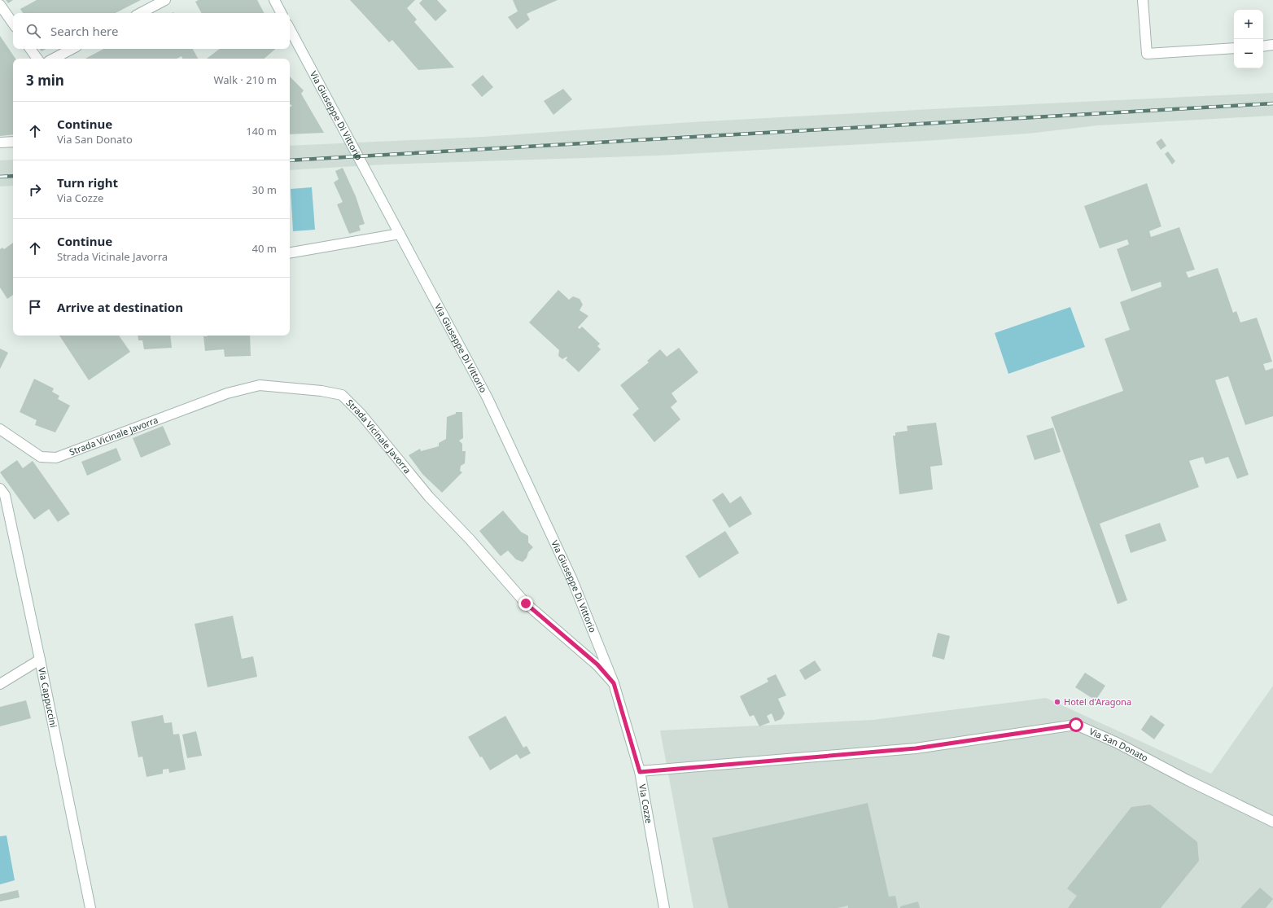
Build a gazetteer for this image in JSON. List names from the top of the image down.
{
  "streets": {
    "street": [
      "Via Giuseppe Di Vittorio",
      "Strada Vicinale Javorra",
      "Via Cappuccini",
      "Via San Donato",
      "Via Cozze"
    ]
  },
  "crossings": [
    ["Via Giuseppe Di Vittorio", "Strada Vicinale Javorra"],
    ["Via Giuseppe Di Vittorio", "Via Cozze"],
    ["Strada Vicinale Javorra", "Via Cozze"],
    ["Via San Donato", "Via Cozze"]
  ],
  "places": ["Hotel d'Aragona"],
  "page": {
    "map_buttons": ["+", "−"],
    "search": "Search here",
    "heading": ["3 min", "Walk · 210 m"],
    "list": [
      ["Continue", "Via San Donato", "140 m"],
      ["Turn right", "Via Cozze", "30 m"],
      ["Continue", "Strada Vicinale Javorra", "40 m"],
      "Arrive at destination"
    ]
  }
}
